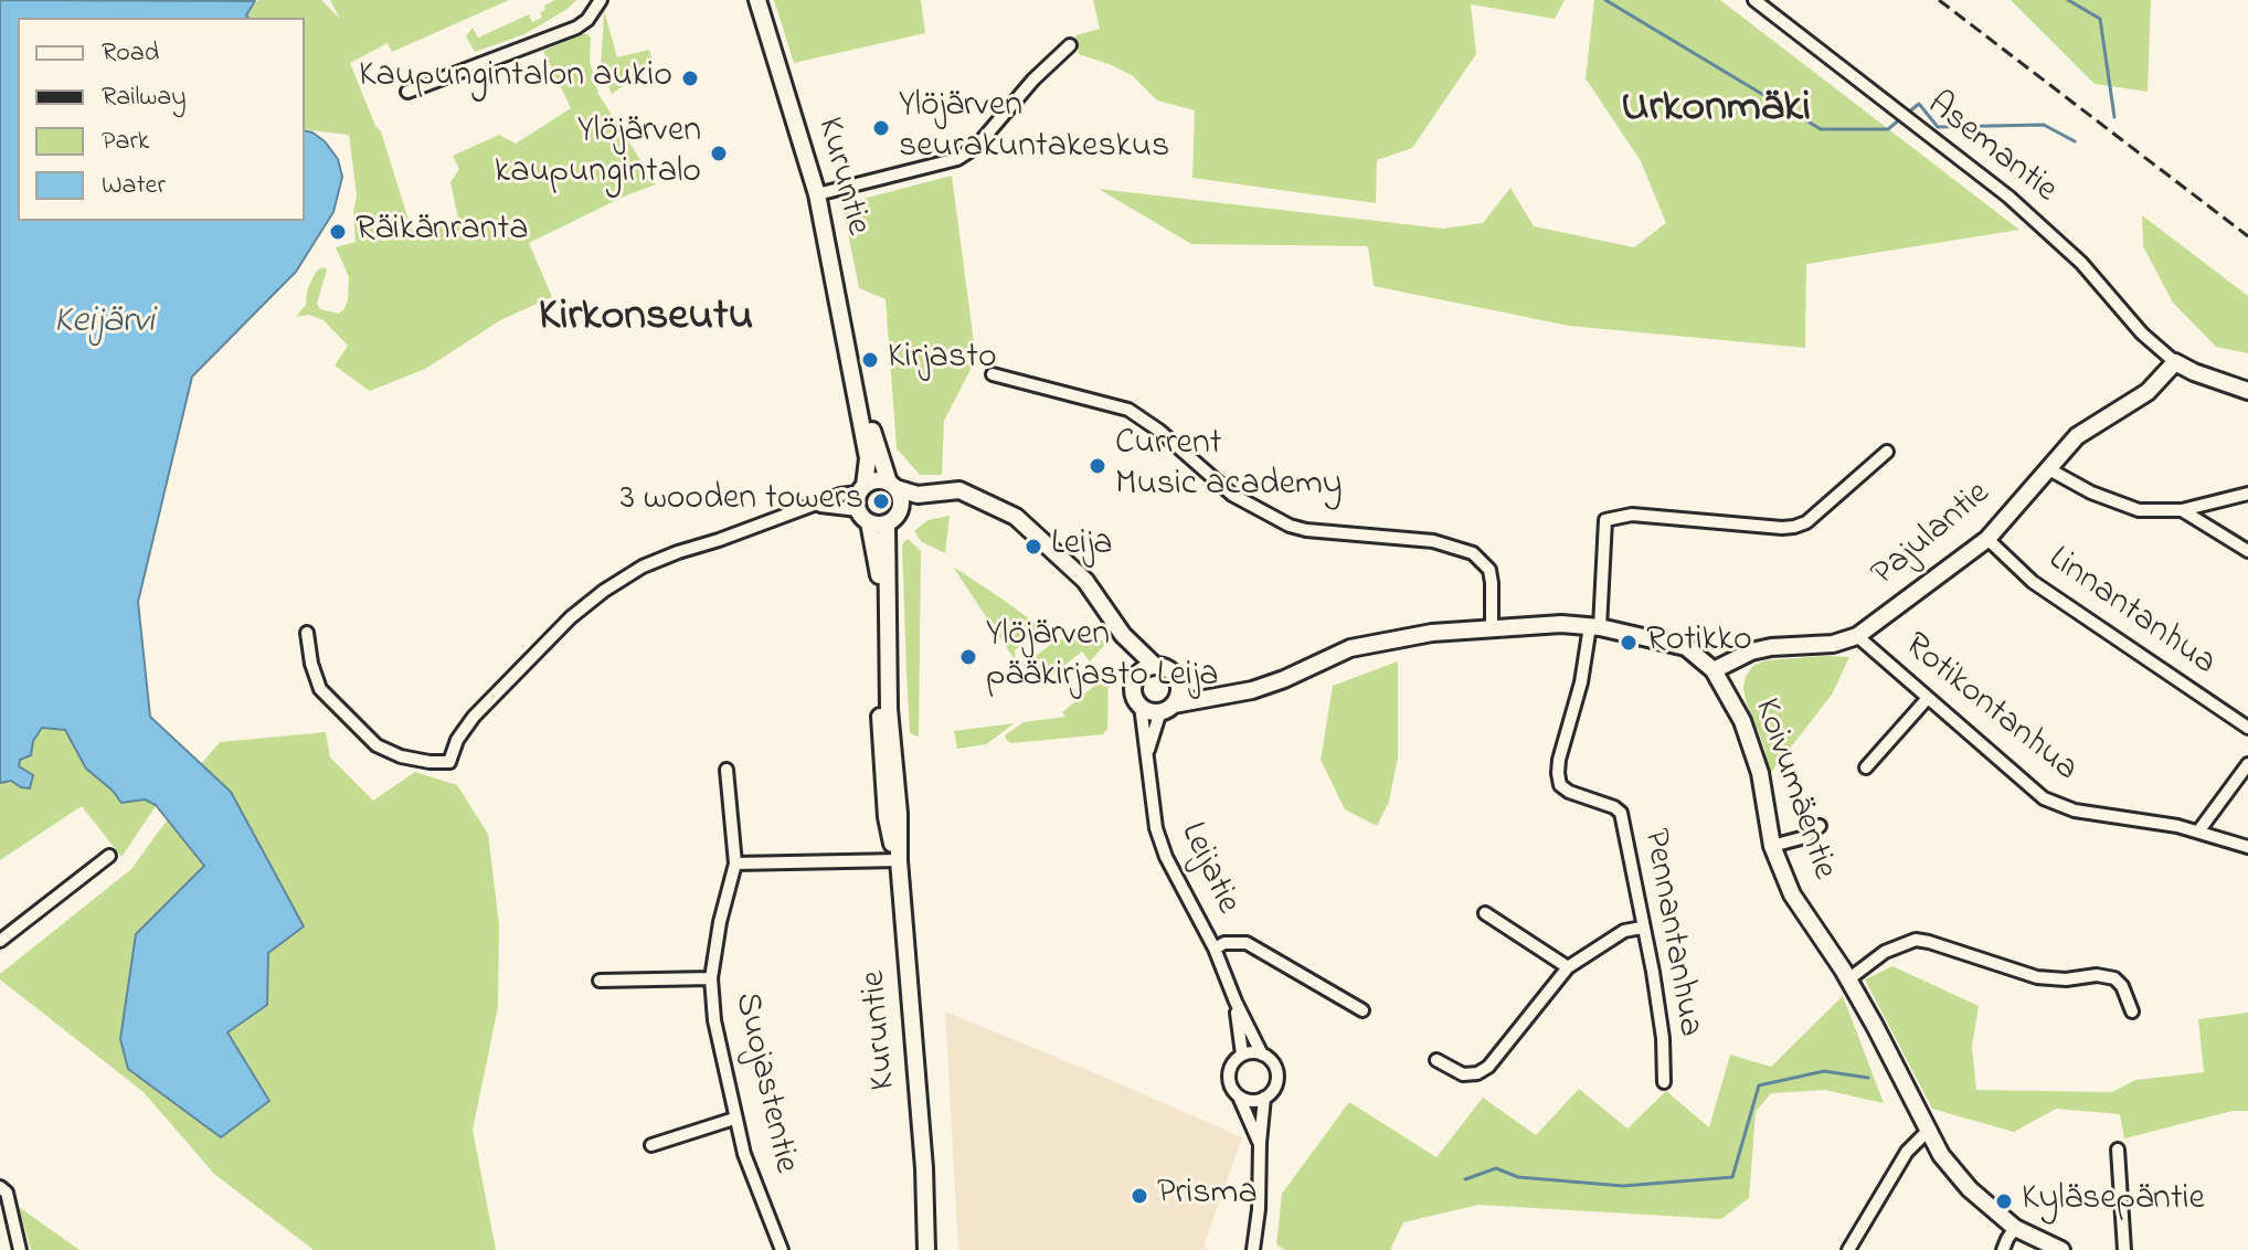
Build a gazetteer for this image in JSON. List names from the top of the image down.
{
  "streets": {
    "street": [
      "Asemantie",
      "Kuruntie",
      "Pajulantie",
      "Linnantanhua",
      "Rotikontanhua",
      "Koivumäentie",
      "Leijatie",
      "Pennantanhua",
      "Suojastentie"
    ]
  },
  "crossings": [
    ["Asemantie", "Pajulantie"],
    ["Pajulantie", "Linnantanhua"],
    ["Pajulantie", "Rotikontanhua"],
    ["Pajulantie", "Koivumäentie"],
    ["Koivumäentie", "Leijatie"],
    ["Koivumäentie", "Pennantanhua"]
  ],
  "districts": ["Urkonmäki", "Kirkonseutu"],
  "water": ["Keijärvi"],
  "places": [
    "Kaupungintalon aukio",
    "Ylöjärven seurakuntakeskus",
    "Ylöjärven kaupungintalo",
    "Räikänranta",
    "Kirjasto",
    "Current Music academy",
    "3 wooden towers",
    "Leija",
    "Rotikko",
    "Ylöjärven pääkirjasto Leija",
    "Prisma",
    "Kyläsepäntie"
  ],
  "legend": [
    "Road",
    "Railway",
    "Park",
    "Water"
  ]
}
